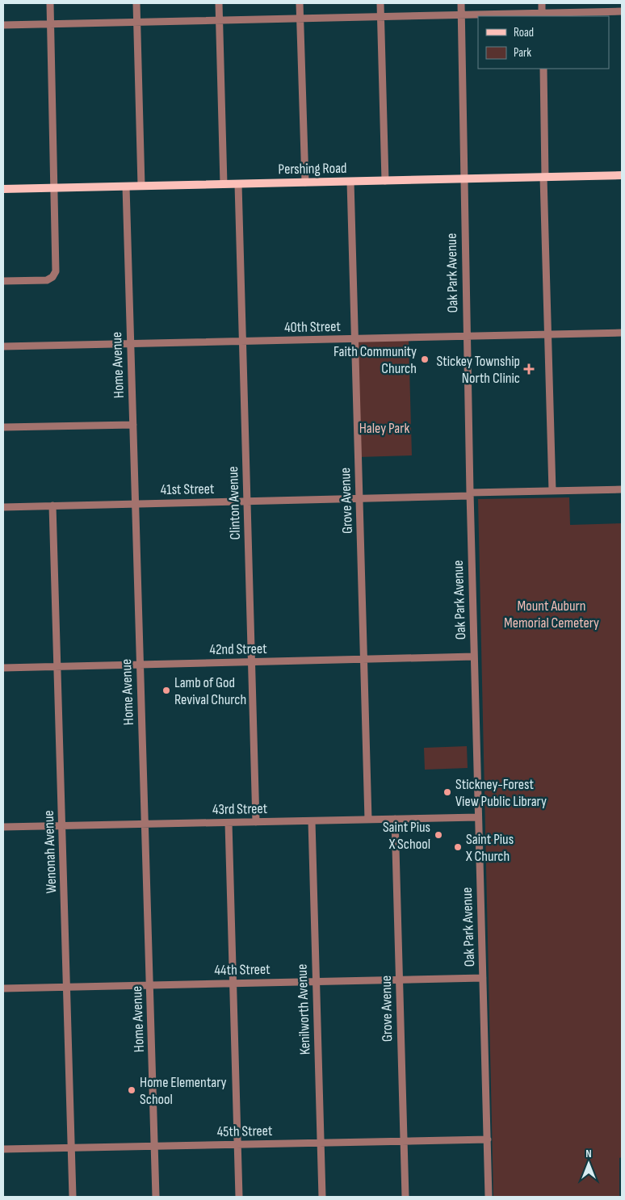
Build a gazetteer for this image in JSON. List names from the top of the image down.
{
  "streets": {
    "main road": ["Pershing Road"],
    "street": [
      "Oak Park Avenue",
      "40th Street",
      "Home Avenue",
      "41st Street",
      "Grove Avenue",
      "Clinton Avenue",
      "42nd Street",
      "43rd Street",
      "Wenonah Avenue",
      "44th Street",
      "Kenilworth Avenue",
      "45th Street"
    ]
  },
  "crossings": [
    ["Pershing Road", "Oak Park Avenue"],
    ["Pershing Road", "Home Avenue"],
    ["Pershing Road", "Grove Avenue"],
    ["Pershing Road", "Clinton Avenue"],
    ["Oak Park Avenue", "40th Street"],
    ["Oak Park Avenue", "41st Street"],
    ["Oak Park Avenue", "42nd Street"],
    ["Oak Park Avenue", "43rd Street"],
    ["Oak Park Avenue", "44th Street"],
    ["Oak Park Avenue", "45th Street"],
    ["40th Street", "Home Avenue"],
    ["40th Street", "Grove Avenue"],
    ["40th Street", "Clinton Avenue"],
    ["Home Avenue", "41st Street"],
    ["Home Avenue", "42nd Street"],
    ["Home Avenue", "43rd Street"],
    ["Home Avenue", "44th Street"],
    ["Home Avenue", "45th Street"],
    ["41st Street", "Grove Avenue"],
    ["41st Street", "Clinton Avenue"],
    ["41st Street", "Wenonah Avenue"],
    ["Grove Avenue", "42nd Street"],
    ["Grove Avenue", "43rd Street"],
    ["Grove Avenue", "44th Street"],
    ["Grove Avenue", "45th Street"],
    ["Clinton Avenue", "42nd Street"],
    ["Clinton Avenue", "43rd Street"],
    ["42nd Street", "Wenonah Avenue"],
    ["43rd Street", "Wenonah Avenue"],
    ["43rd Street", "Kenilworth Avenue"],
    ["Wenonah Avenue", "44th Street"],
    ["Wenonah Avenue", "45th Street"],
    ["44th Street", "Kenilworth Avenue"],
    ["Kenilworth Avenue", "45th Street"]
  ],
  "parks": ["Haley Park", "Mount Auburn Memorial Cemetery"],
  "places": {
    "other": [
      "Faith Community Church",
      "Lamb of God Revival Church",
      "Stickney-Forest View Public Library",
      "Saint Pius X School",
      "Saint Pius X Church",
      "Home Elementary School"
    ],
    "health": ["Stickey Township North Clinic"]
  },
  "legend": ["Road", "Park"],
  "north": "top"
}
